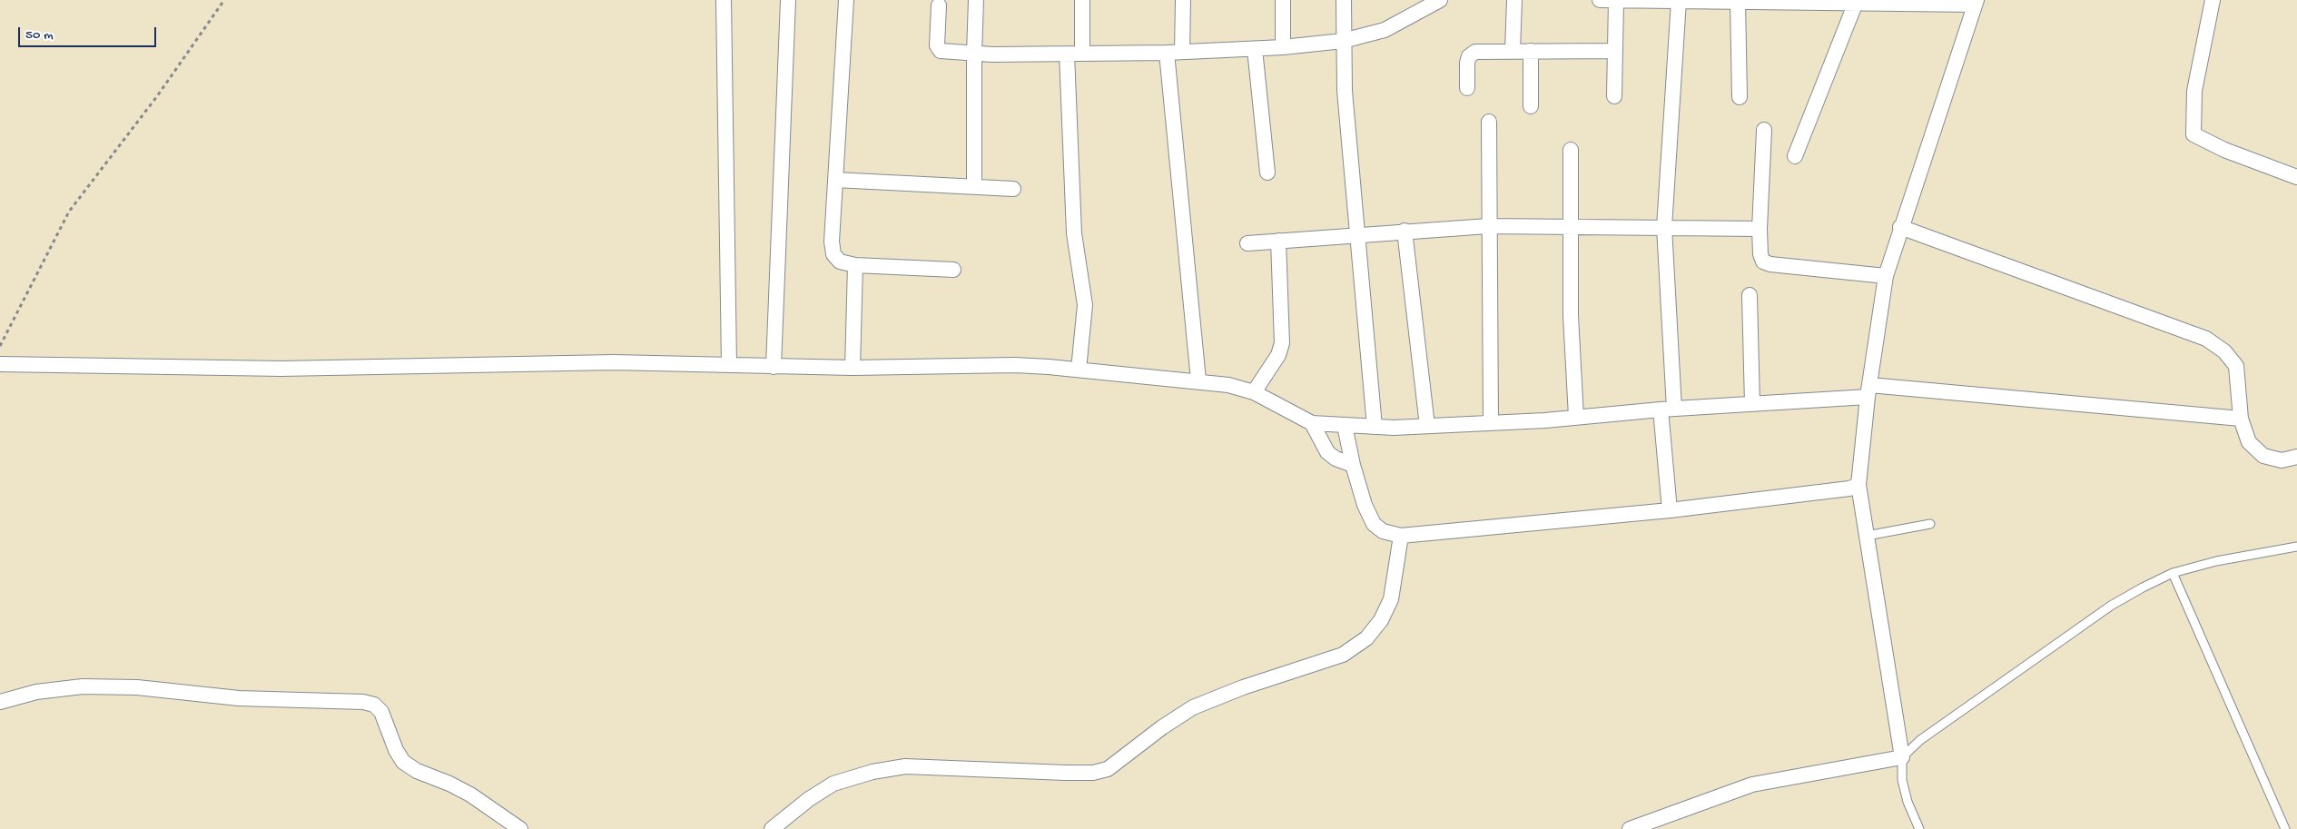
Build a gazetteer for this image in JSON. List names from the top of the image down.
{
  "scale_bar": "50 m"
}
